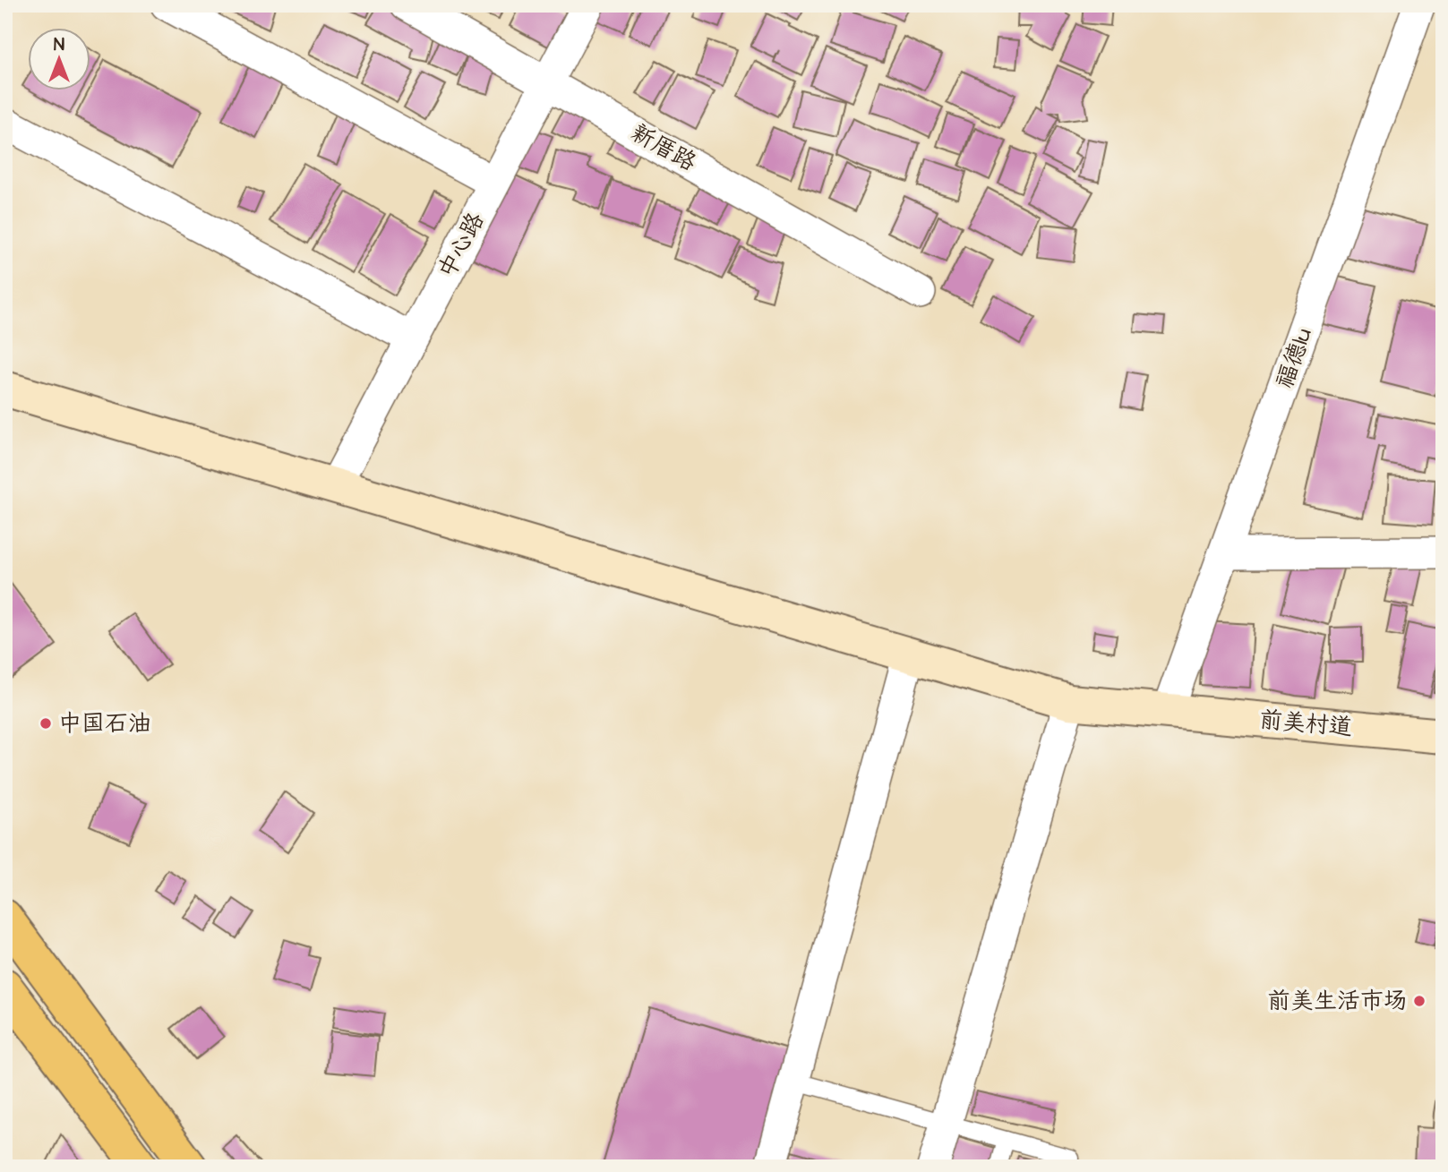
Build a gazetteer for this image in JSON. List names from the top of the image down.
{
  "streets": {
    "street": [
      "新厝路",
      "中心路",
      "福德lu",
      "前美村道"
    ]
  },
  "crossings": [
    ["新厝路", "中心路"],
    ["中心路", "前美村道"],
    ["福德lu", "前美村道"]
  ],
  "places": ["中国石油", "前美生活市场"],
  "north": "top"
}
